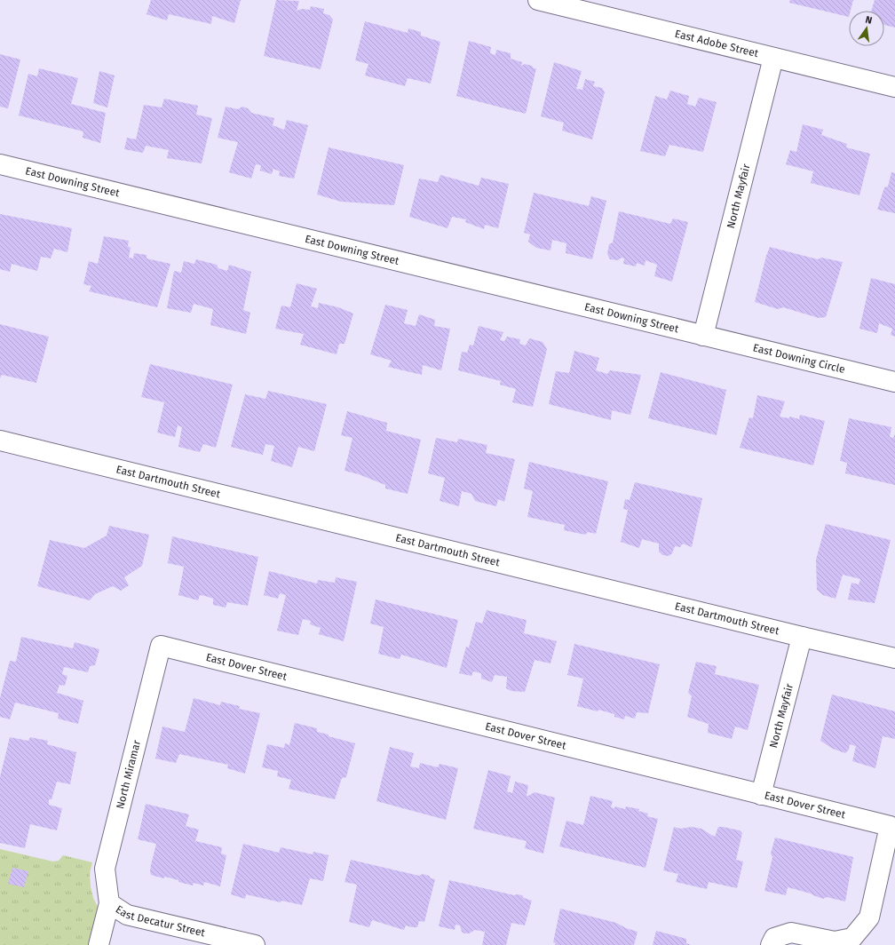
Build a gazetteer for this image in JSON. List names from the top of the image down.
{
  "streets": {
    "street": [
      "East Adobe Street",
      "East Downing Street",
      "North Mayfair",
      "East Downing Circle",
      "East Dartmouth Street",
      "East Dover Street",
      "North Miramar",
      "East Decatur Street"
    ]
  },
  "crossings": [
    ["East Adobe Street", "North Mayfair"],
    ["East Downing Street", "North Mayfair"],
    ["East Downing Street", "East Downing Circle"],
    ["North Mayfair", "East Downing Circle"],
    ["North Mayfair", "East Dartmouth Street"],
    ["North Mayfair", "East Dover Street"],
    ["East Dover Street", "North Miramar"],
    ["North Miramar", "East Decatur Street"]
  ],
  "north": "top"
}
